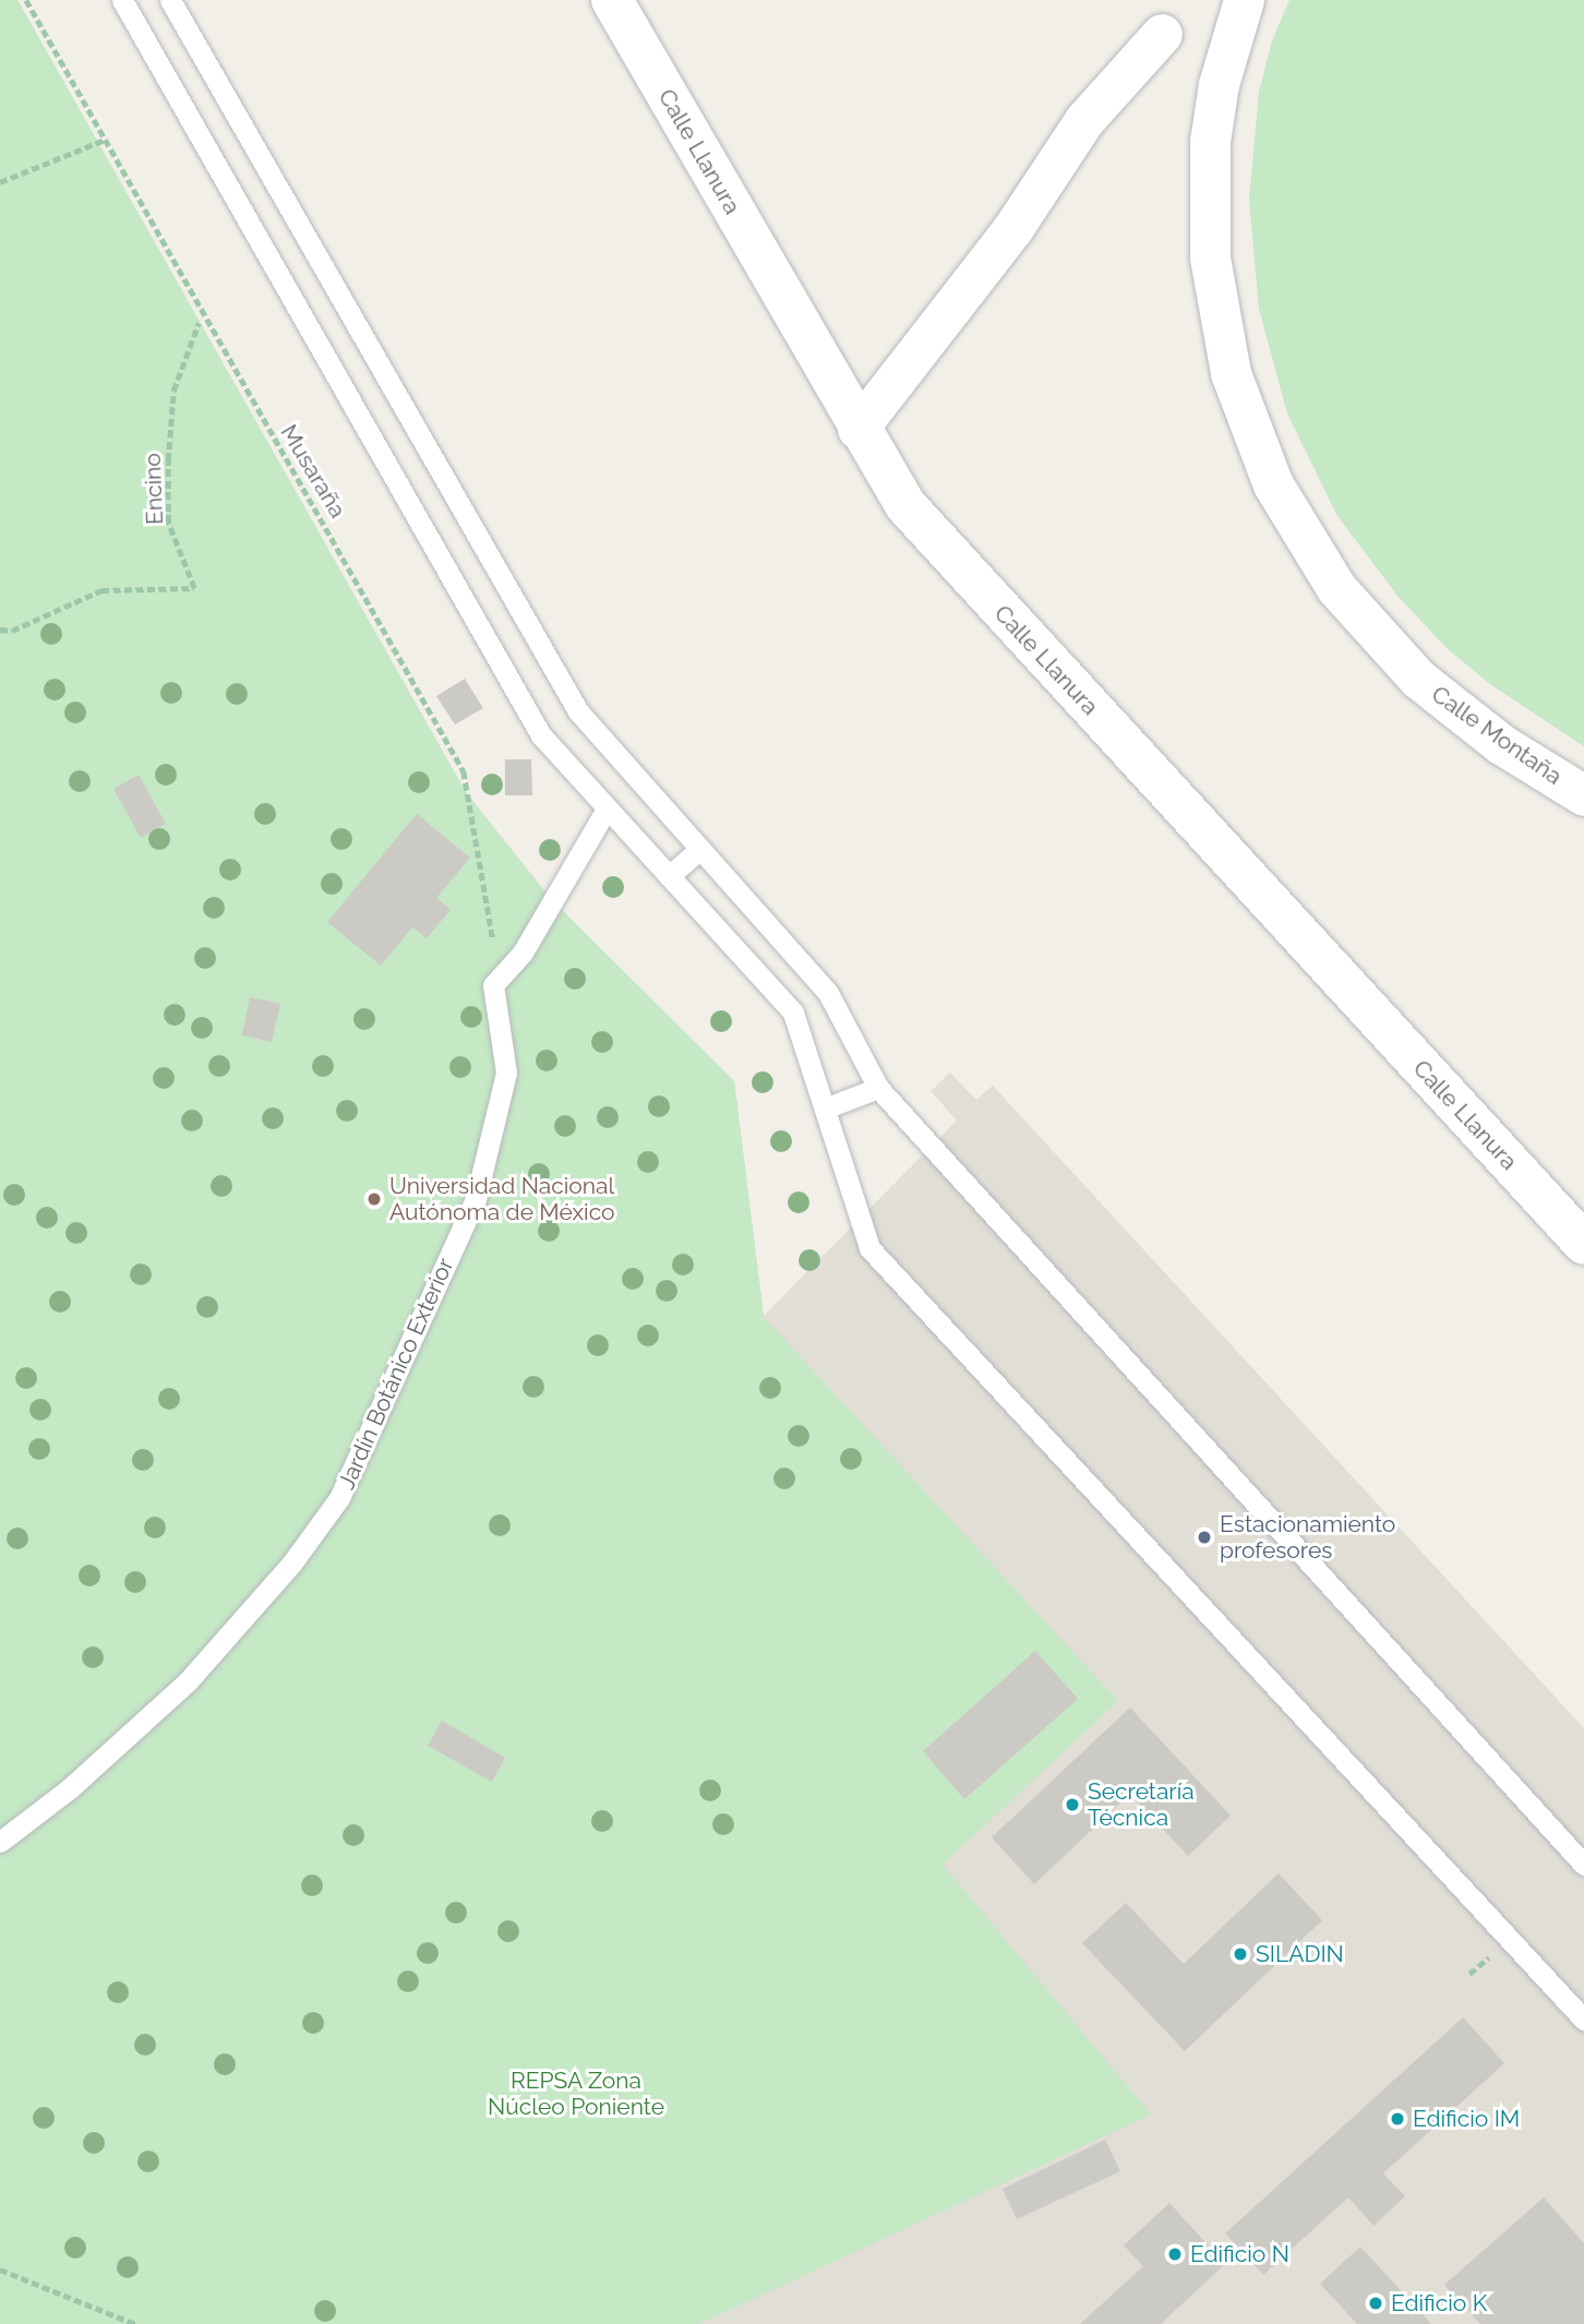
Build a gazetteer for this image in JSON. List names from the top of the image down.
{
  "streets": {
    "street": ["Calle Llanura", "Calle Montaña"],
    "lane": ["Jardín Botánico Exterior"],
    "path": ["Musaraña", "Encino"]
  },
  "crossings": [
    ["Musaraña", "Jardín Botánico Exterior"]
  ],
  "parks": ["REPSA Zona Núcleo Poniente"],
  "places": [
    "Universidad Nacional Autónoma de México",
    "Estacionamiento profesores",
    "Secretaría Técnica",
    "SILADIN",
    "Edificio IM",
    "Edificio N",
    "Edificio K"
  ]
}
